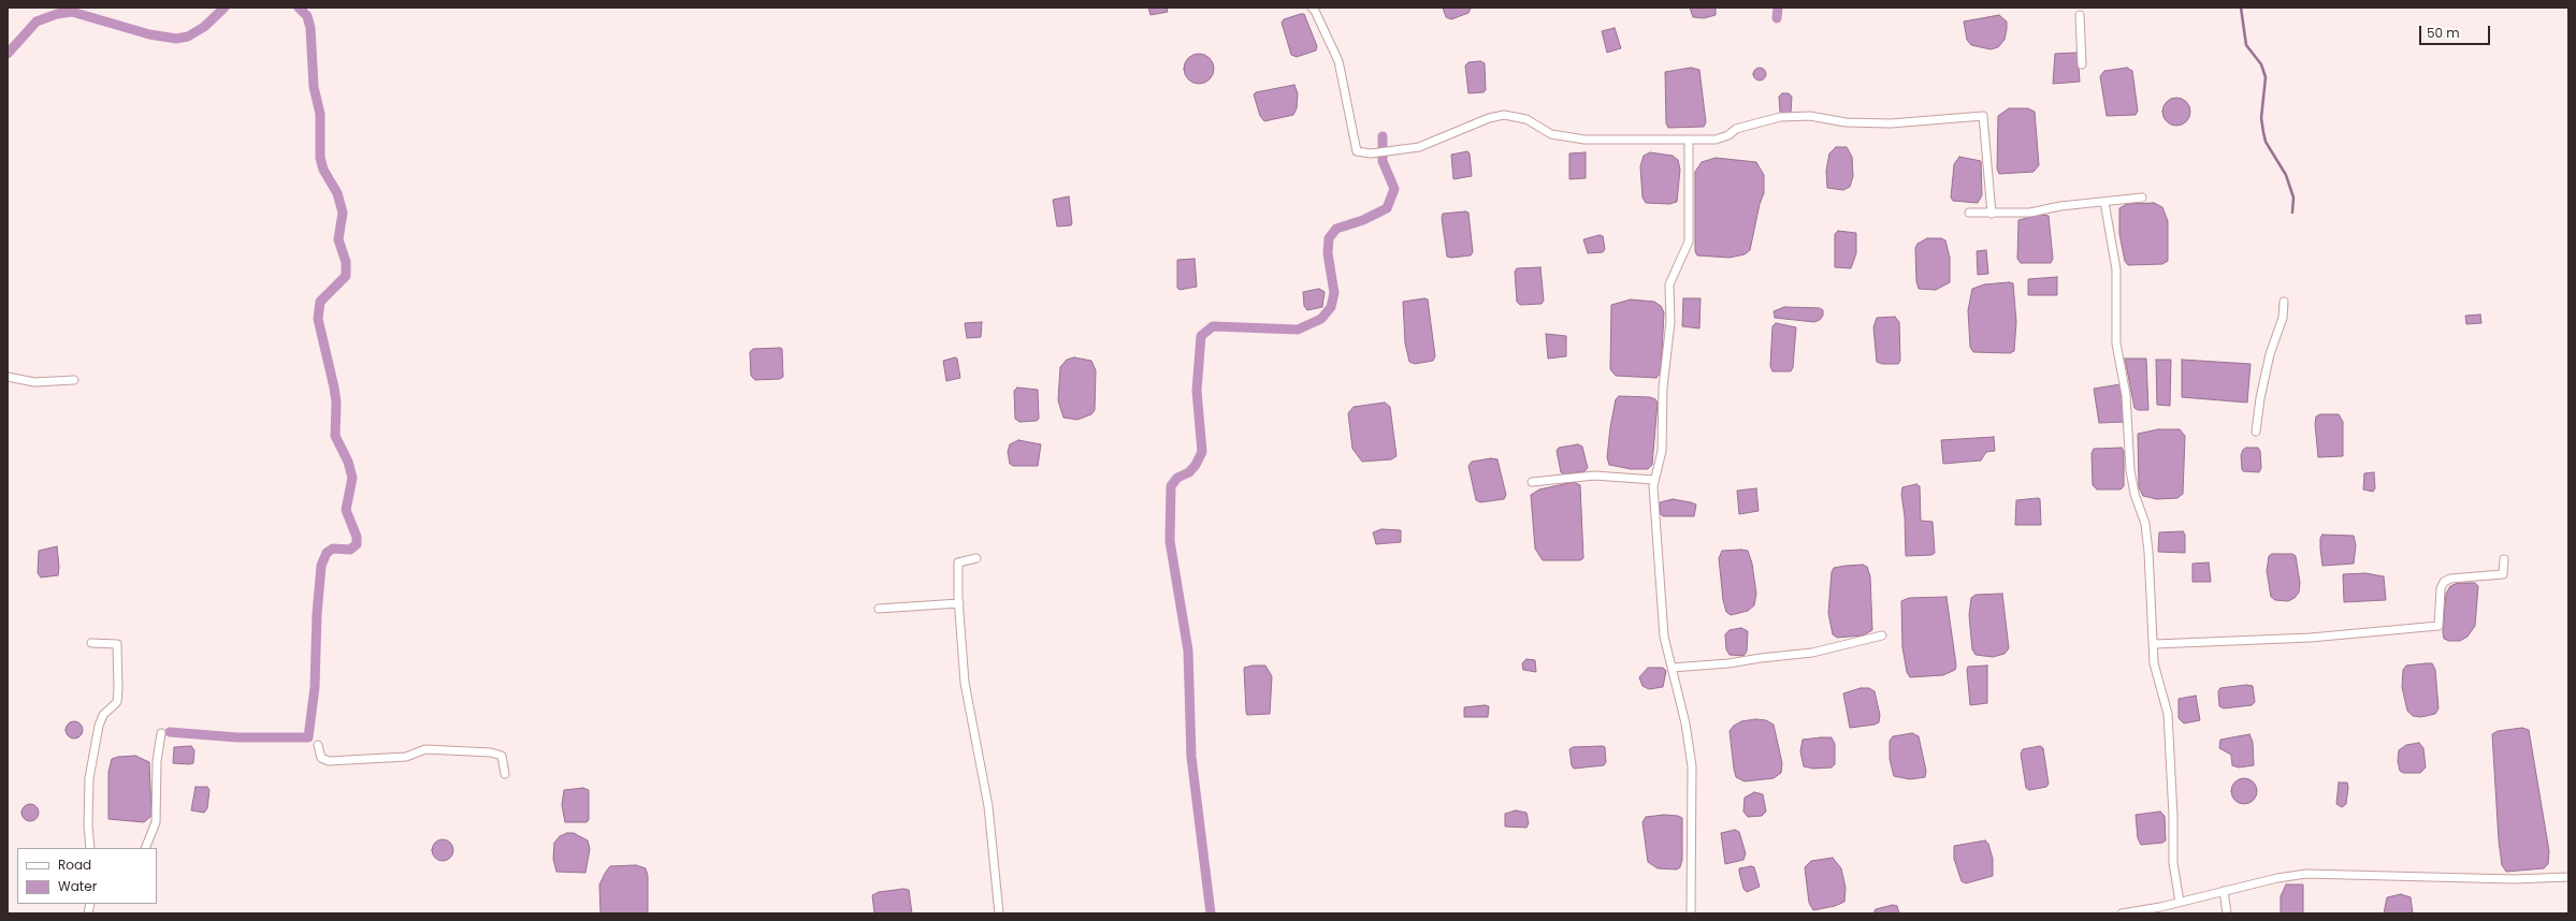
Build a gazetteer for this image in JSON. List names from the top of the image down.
{
  "legend": ["Road", "Water"],
  "scale_bar": "50 m"
}
